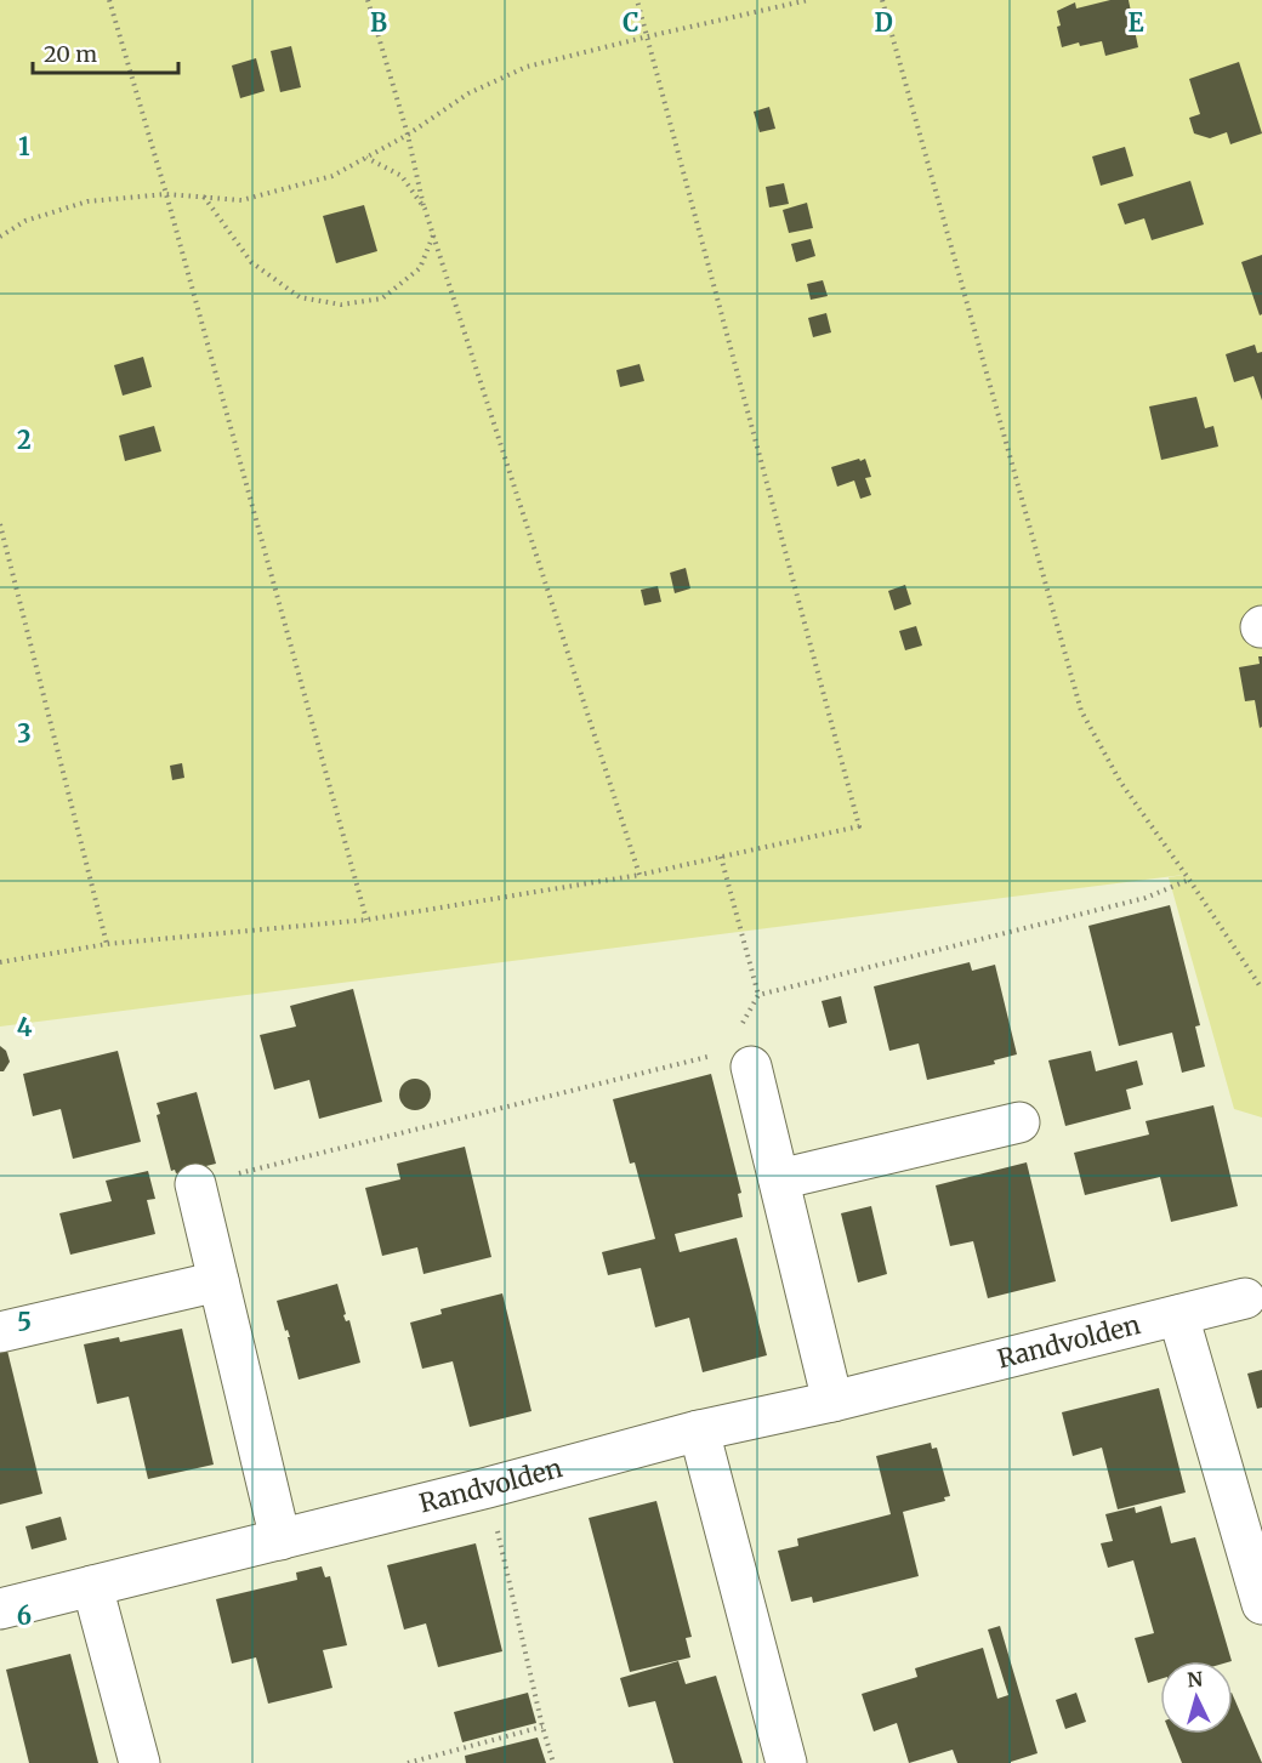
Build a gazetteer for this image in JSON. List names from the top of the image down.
{
  "streets": {
    "street": ["Randvolden"]
  },
  "scale_bar": "20 m",
  "north": "top",
  "grid": {
    "columns": [
      "B",
      "C",
      "D",
      "E"
    ],
    "rows": [
      "1",
      "2",
      "3",
      "4",
      "5",
      "6"
    ]
  }
}
